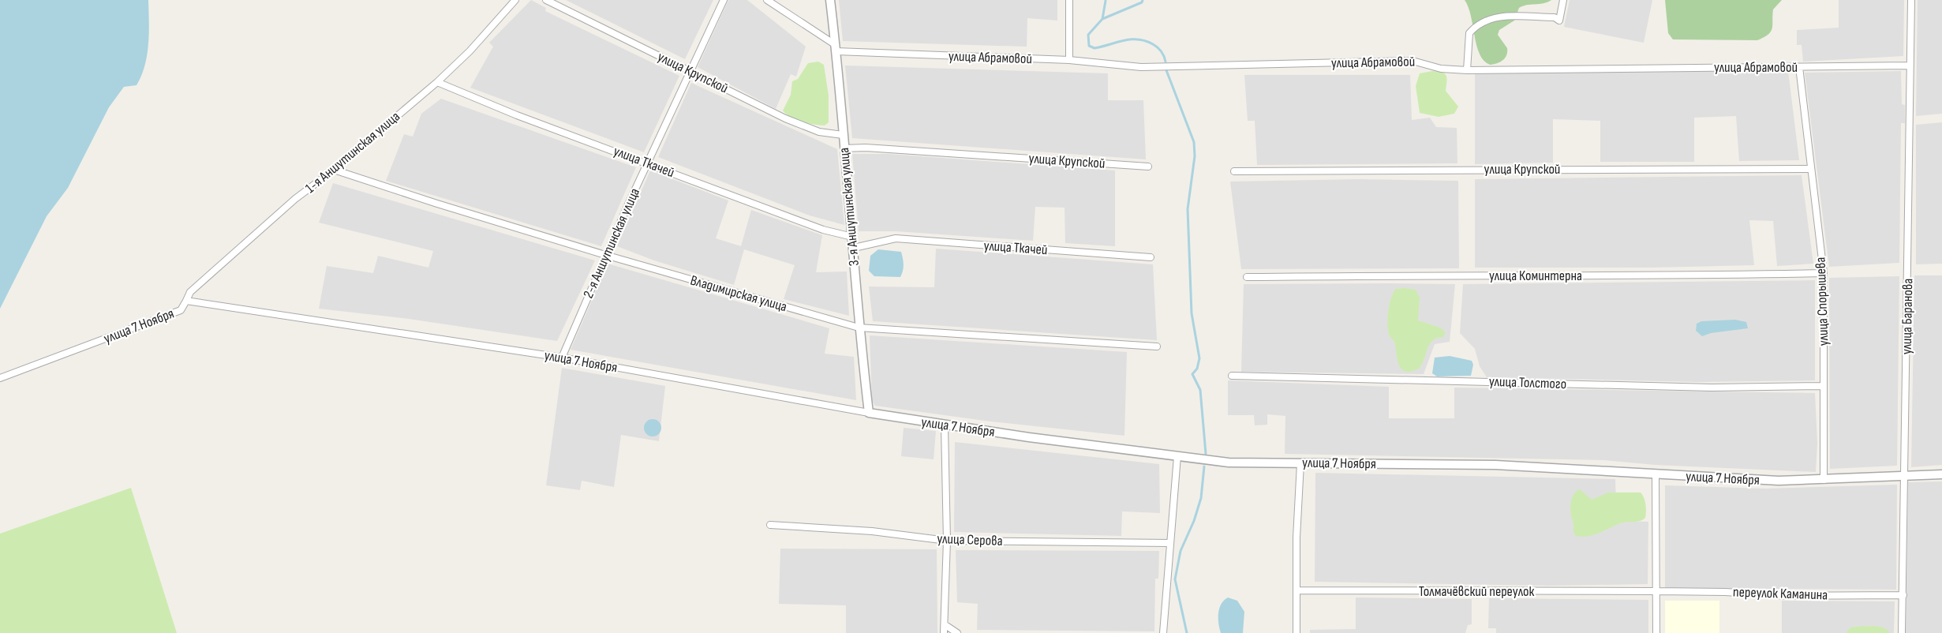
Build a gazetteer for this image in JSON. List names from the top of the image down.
{
  "streets": {
    "street": [
      "улица Абрамовой",
      "улица Крупской",
      "1-я Аншутинская улица",
      "улица Ткачей",
      "3-я Аншутинская улица",
      "2-я Аншутинская улица",
      "улица Коминтерна",
      "Владимирская улица",
      "улица Спорышева",
      "улица Баранова",
      "улица 7 Ноября",
      "улица Толстого",
      "улица Серова",
      "Толмачёвский переулок",
      "переулок Каманина"
    ]
  },
  "crossings": [
    ["улица Абрамовой", "3-я Аншутинская улица"],
    ["улица Абрамовой", "улица Спорышева"],
    ["улица Абрамовой", "улица Баранова"],
    ["улица Крупской", "3-я Аншутинская улица"],
    ["улица Крупской", "2-я Аншутинская улица"],
    ["улица Крупской", "улица Спорышева"],
    ["1-я Аншутинская улица", "улица Ткачей"],
    ["1-я Аншутинская улица", "Владимирская улица"],
    ["1-я Аншутинская улица", "улица 7 Ноября"],
    ["улица Ткачей", "3-я Аншутинская улица"],
    ["улица Ткачей", "2-я Аншутинская улица"],
    ["3-я Аншутинская улица", "Владимирская улица"],
    ["3-я Аншутинская улица", "улица 7 Ноября"],
    ["2-я Аншутинская улица", "Владимирская улица"],
    ["2-я Аншутинская улица", "улица 7 Ноября"],
    ["улица Коминтерна", "улица Спорышева"],
    ["улица Спорышева", "улица 7 Ноября"],
    ["улица Спорышева", "улица Толстого"],
    ["улица Баранова", "улица 7 Ноября"],
    ["улица Баранова", "переулок Каманина"],
    ["Толмачёвский переулок", "переулок Каманина"]
  ]
}
